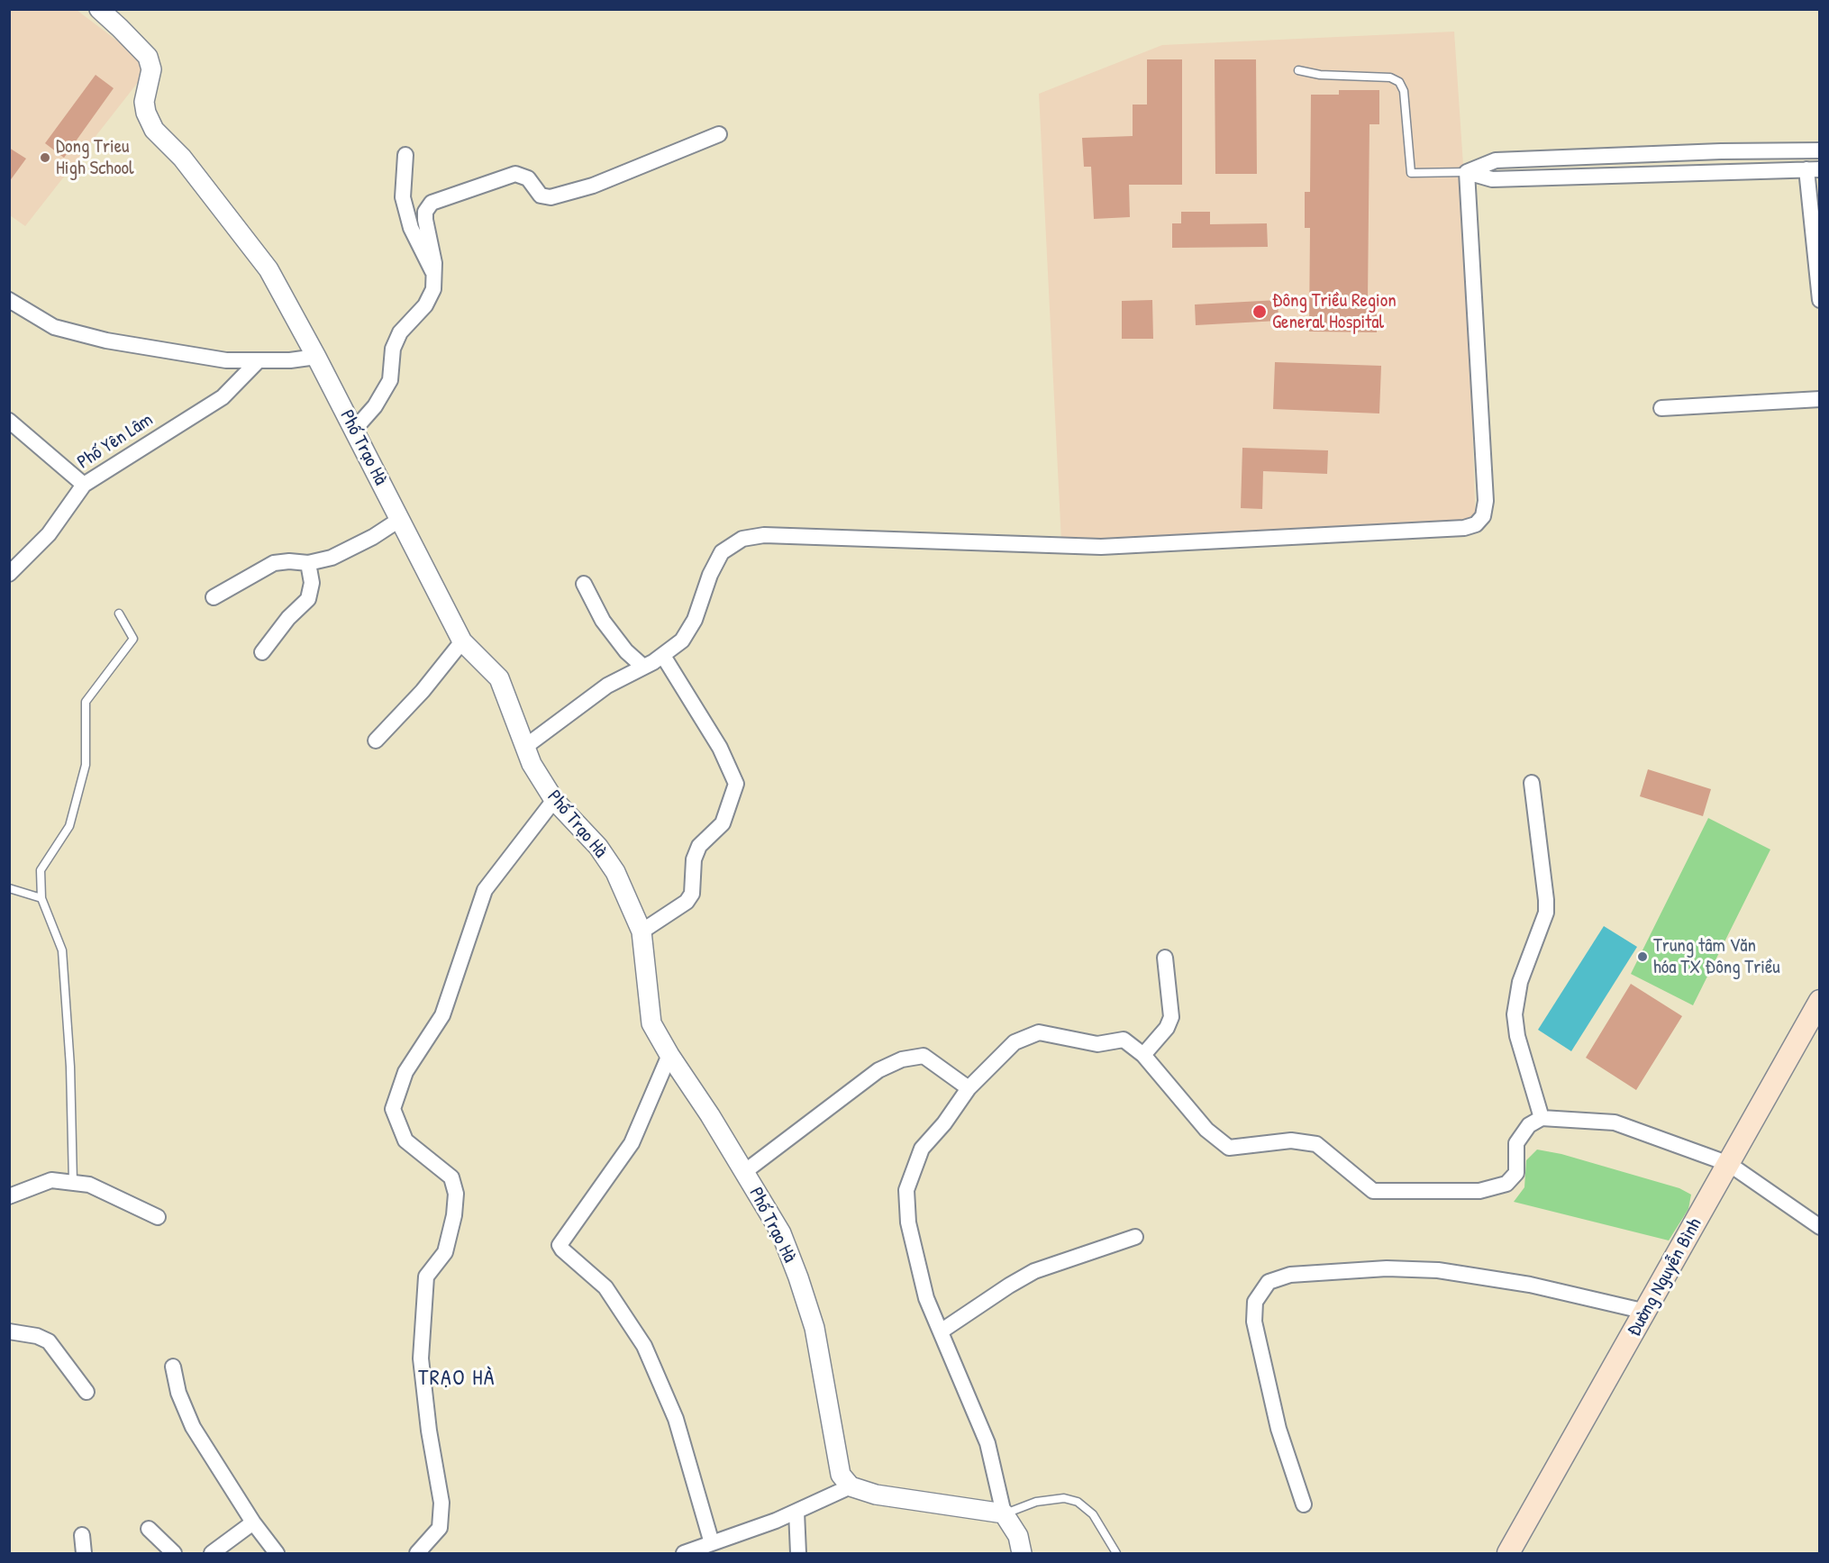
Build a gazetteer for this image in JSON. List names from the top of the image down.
{
  "streets": {
    "main road": ["Đường Nguyễn Bình"],
    "street": ["Phố Yên Lâm", "Phố Trạo Hà"]
  },
  "districts": ["TRẠO HÀ"],
  "places": ["Dong Trieu High School", "Đông Triều Region General Hospital", "Trung tâm Văn hóa TX Đông Triều"]
}
